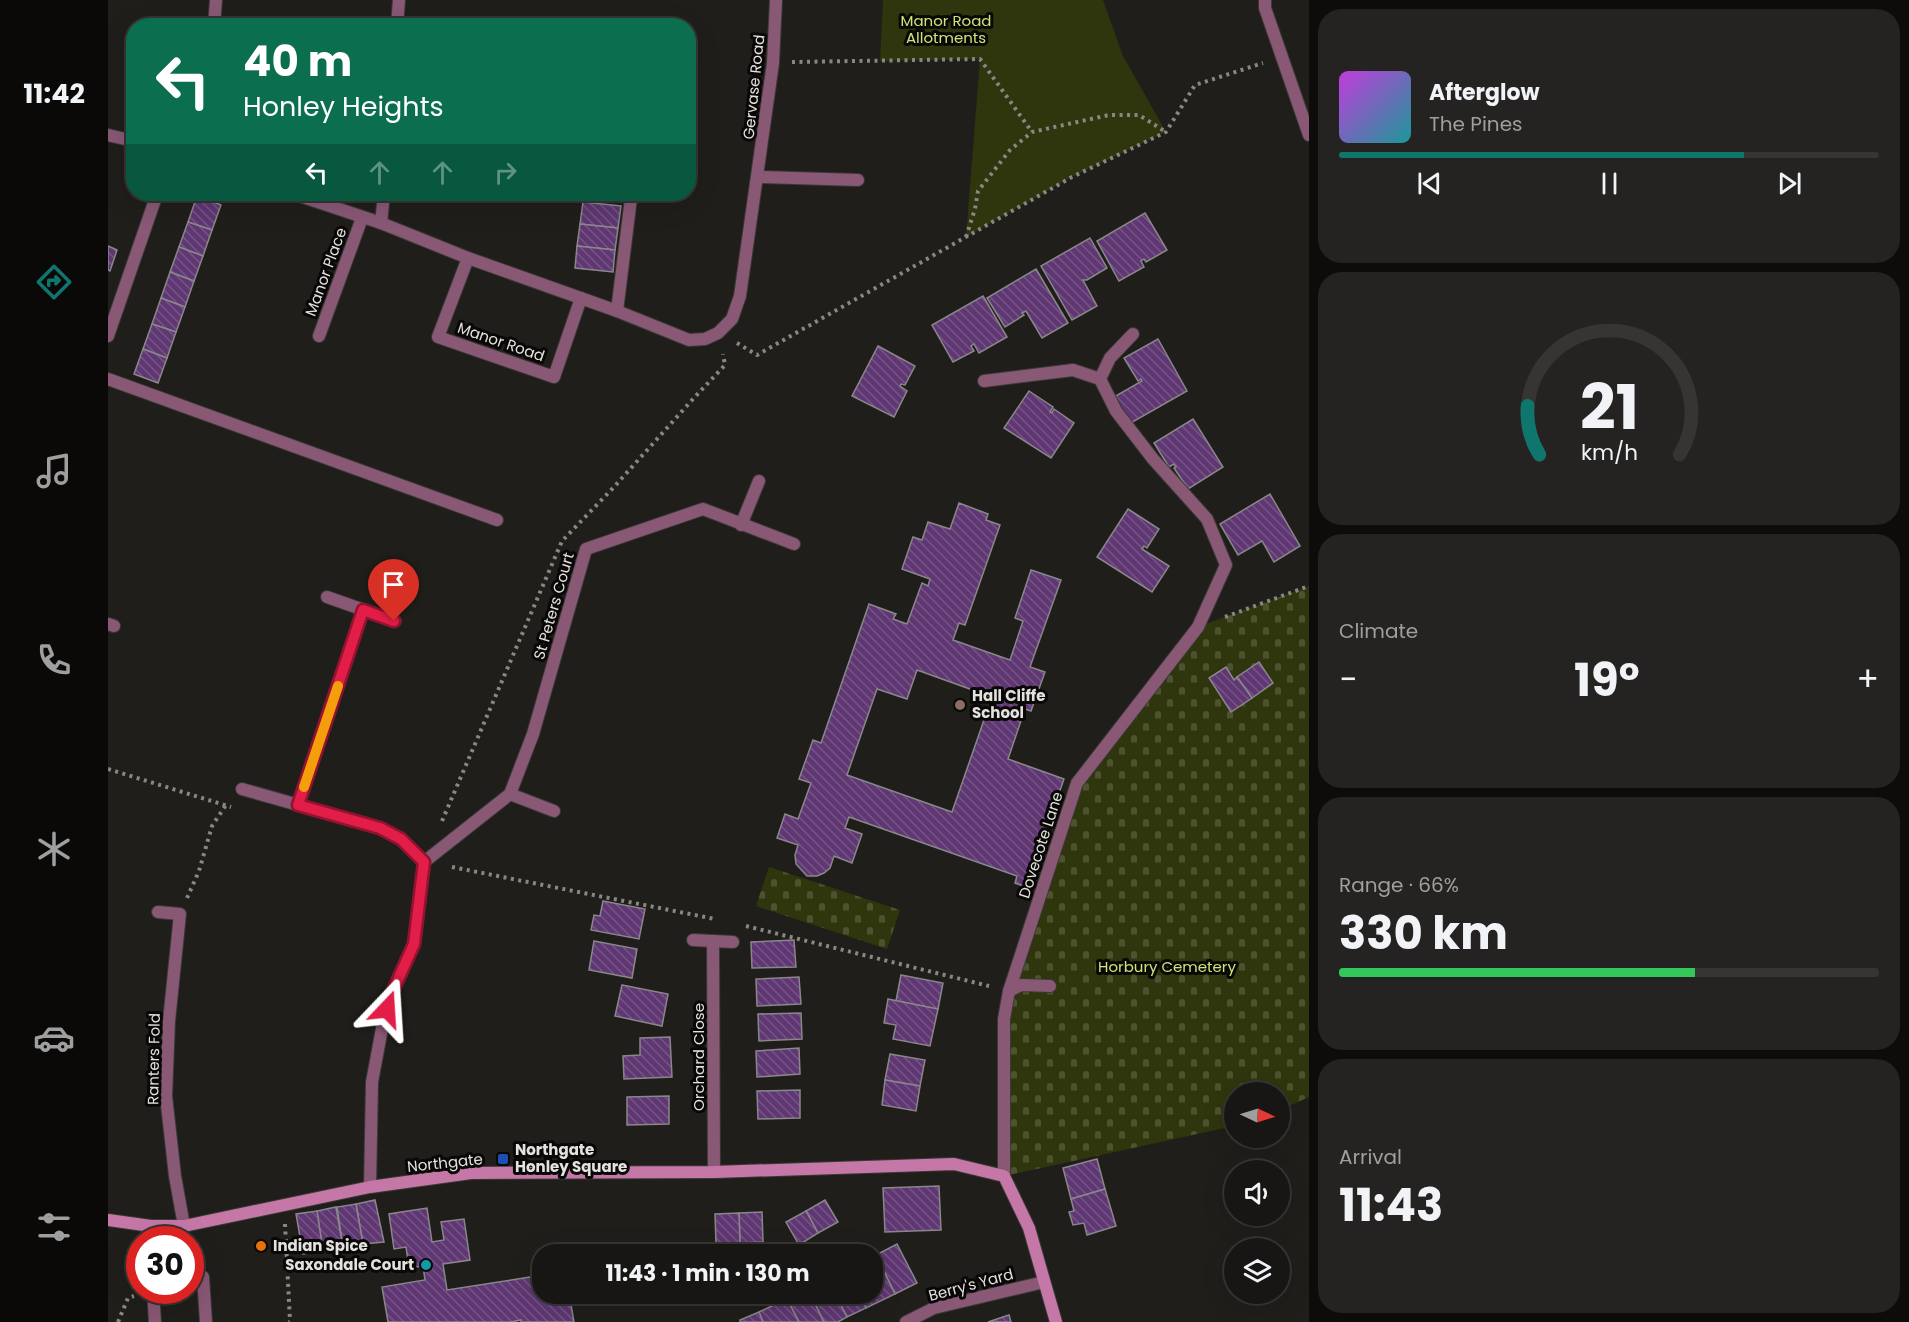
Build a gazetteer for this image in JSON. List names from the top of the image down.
{
  "streets": {
    "street": [
      "Gervase Road",
      "Manor Place",
      "Manor Road",
      "St Peters Court",
      "Dovecote Lane",
      "Orchard Close",
      "Ranters Fold",
      "Northgate",
      "Berry's Yard"
    ]
  },
  "crossings": [
    ["Dovecote Lane", "Northgate"],
    ["Dovecote Lane", "Berry's Yard"],
    ["Orchard Close", "Northgate"],
    ["Ranters Fold", "Northgate"]
  ],
  "parks": ["Manor Road Allotments", "Horbury Cemetery"],
  "places": {
    "other": ["Hall Cliffe School", "Indian Spice", "Saxondale Court"],
    "transit": ["Northgate Honley Square"]
  },
  "north": "right",
  "page": {
    "tabs": "11:42",
    "turn": ["40 m", "Honley Heights"],
    "song": ["Afterglow", "The Pines"],
    "tile": [
      "Climate",
      ["Range · 66%", "330 km"],
      ["Arrival", "11:43"]
    ],
    "heat": ["−", "19°", "+"],
    "limit": "30",
    "trip": "11:43 · 1 min · 130 m",
    "gauge": ["21", "km/h"]
  }
}
